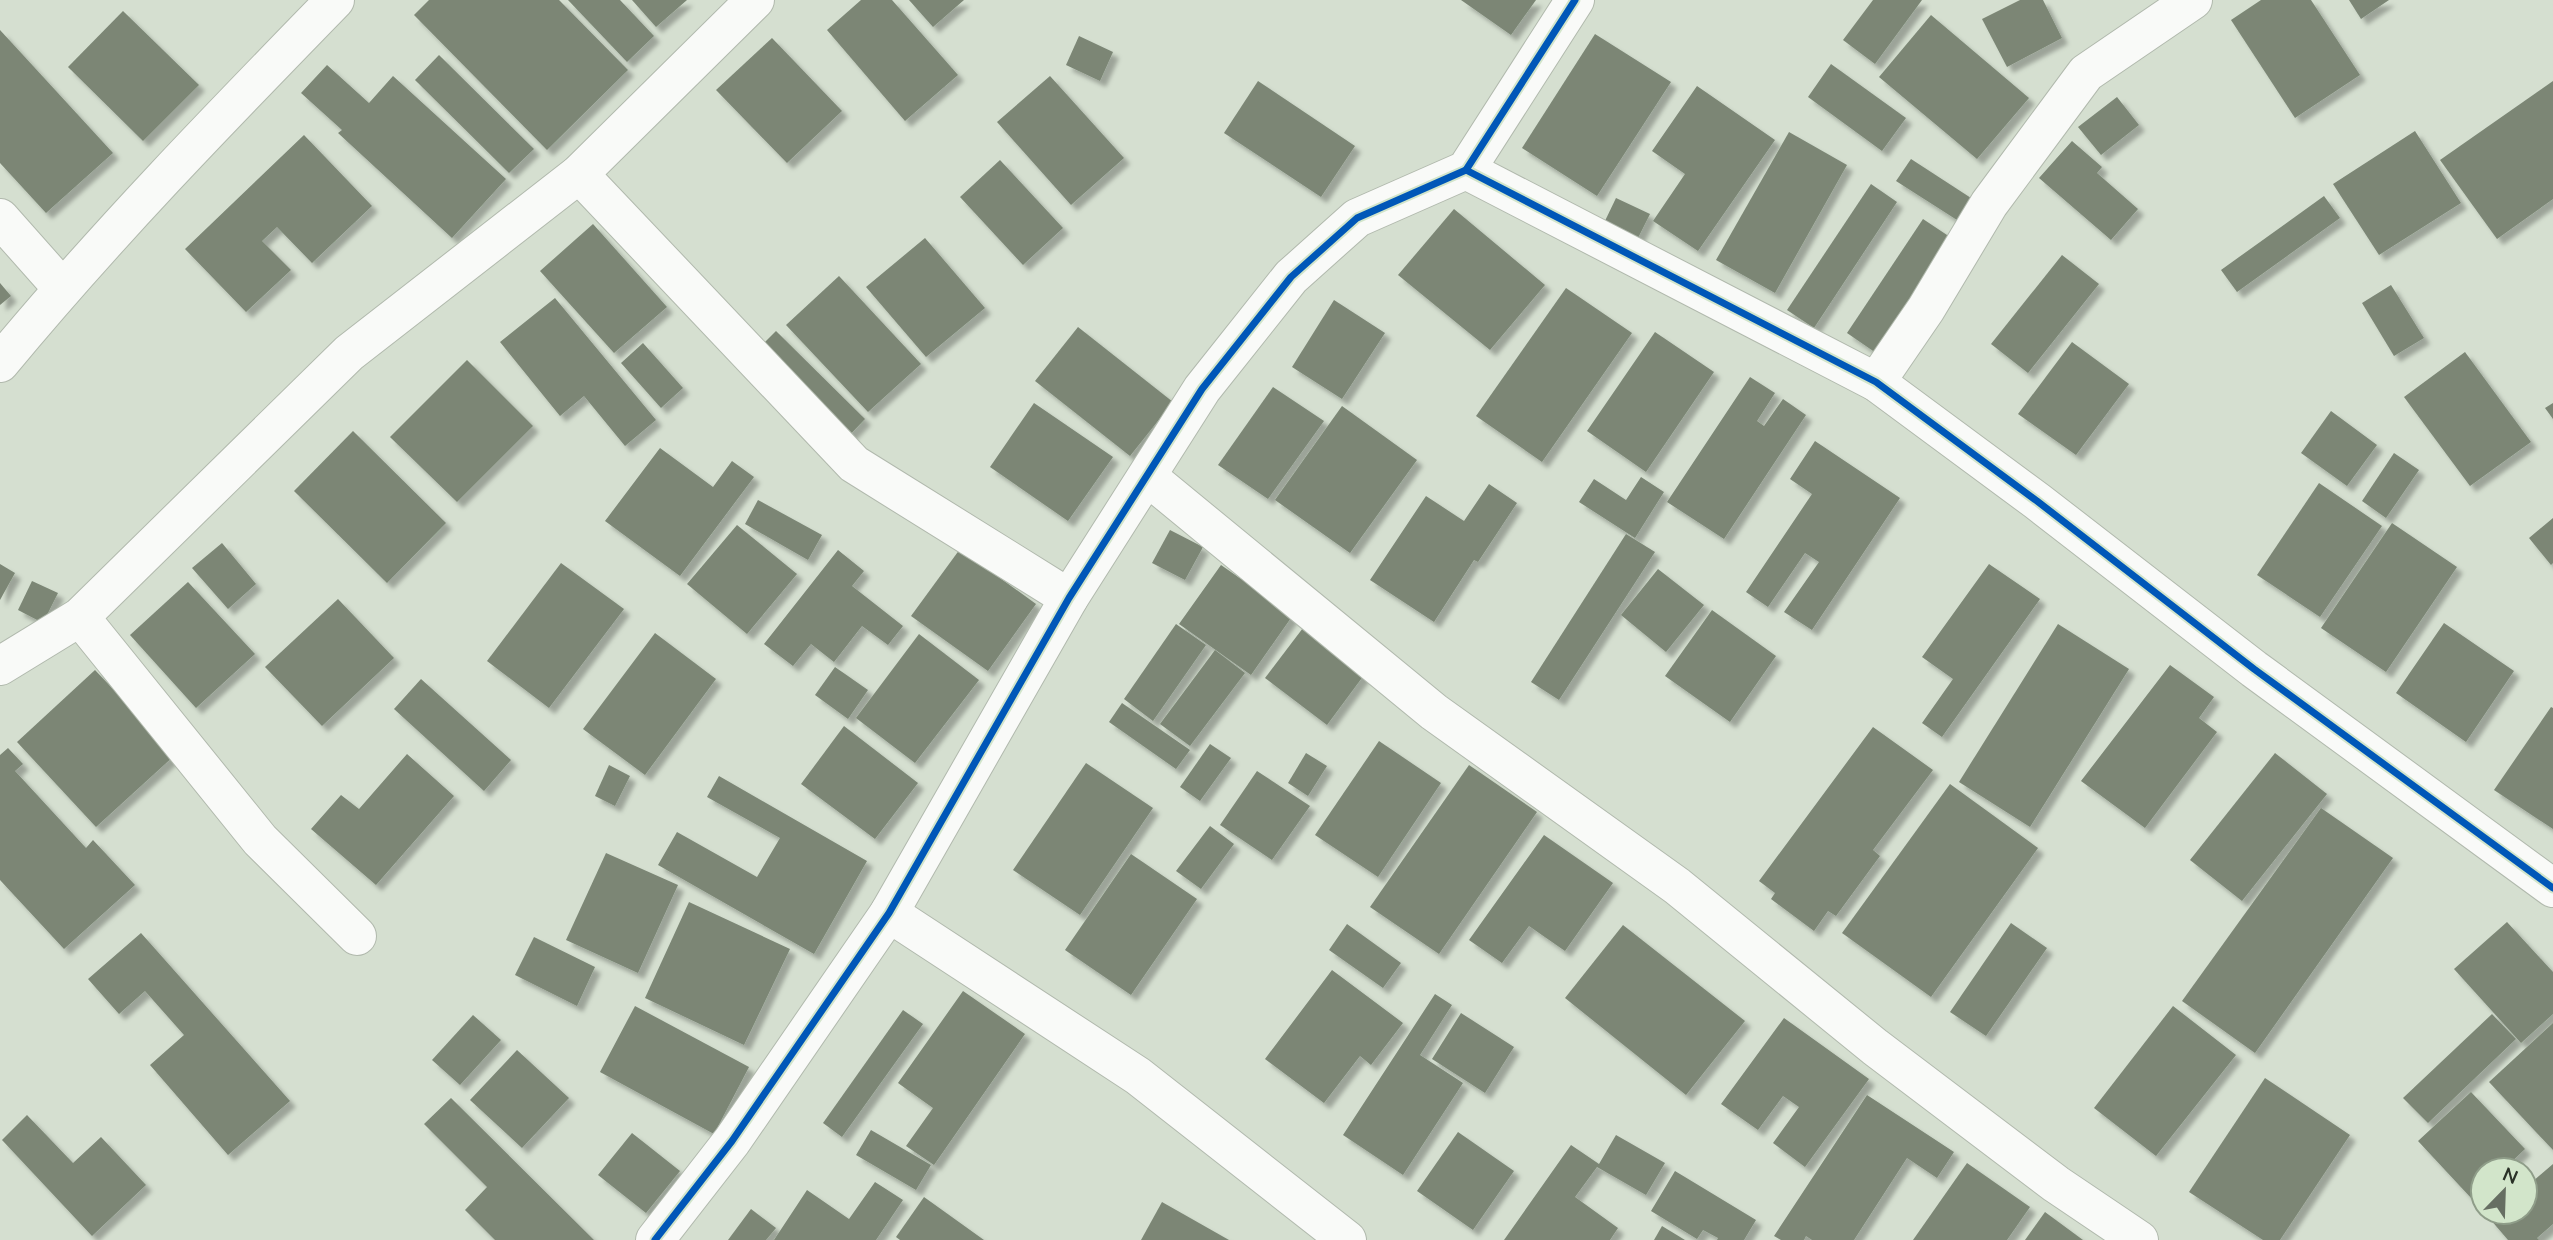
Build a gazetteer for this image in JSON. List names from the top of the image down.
{
  "north": "top right"
}
